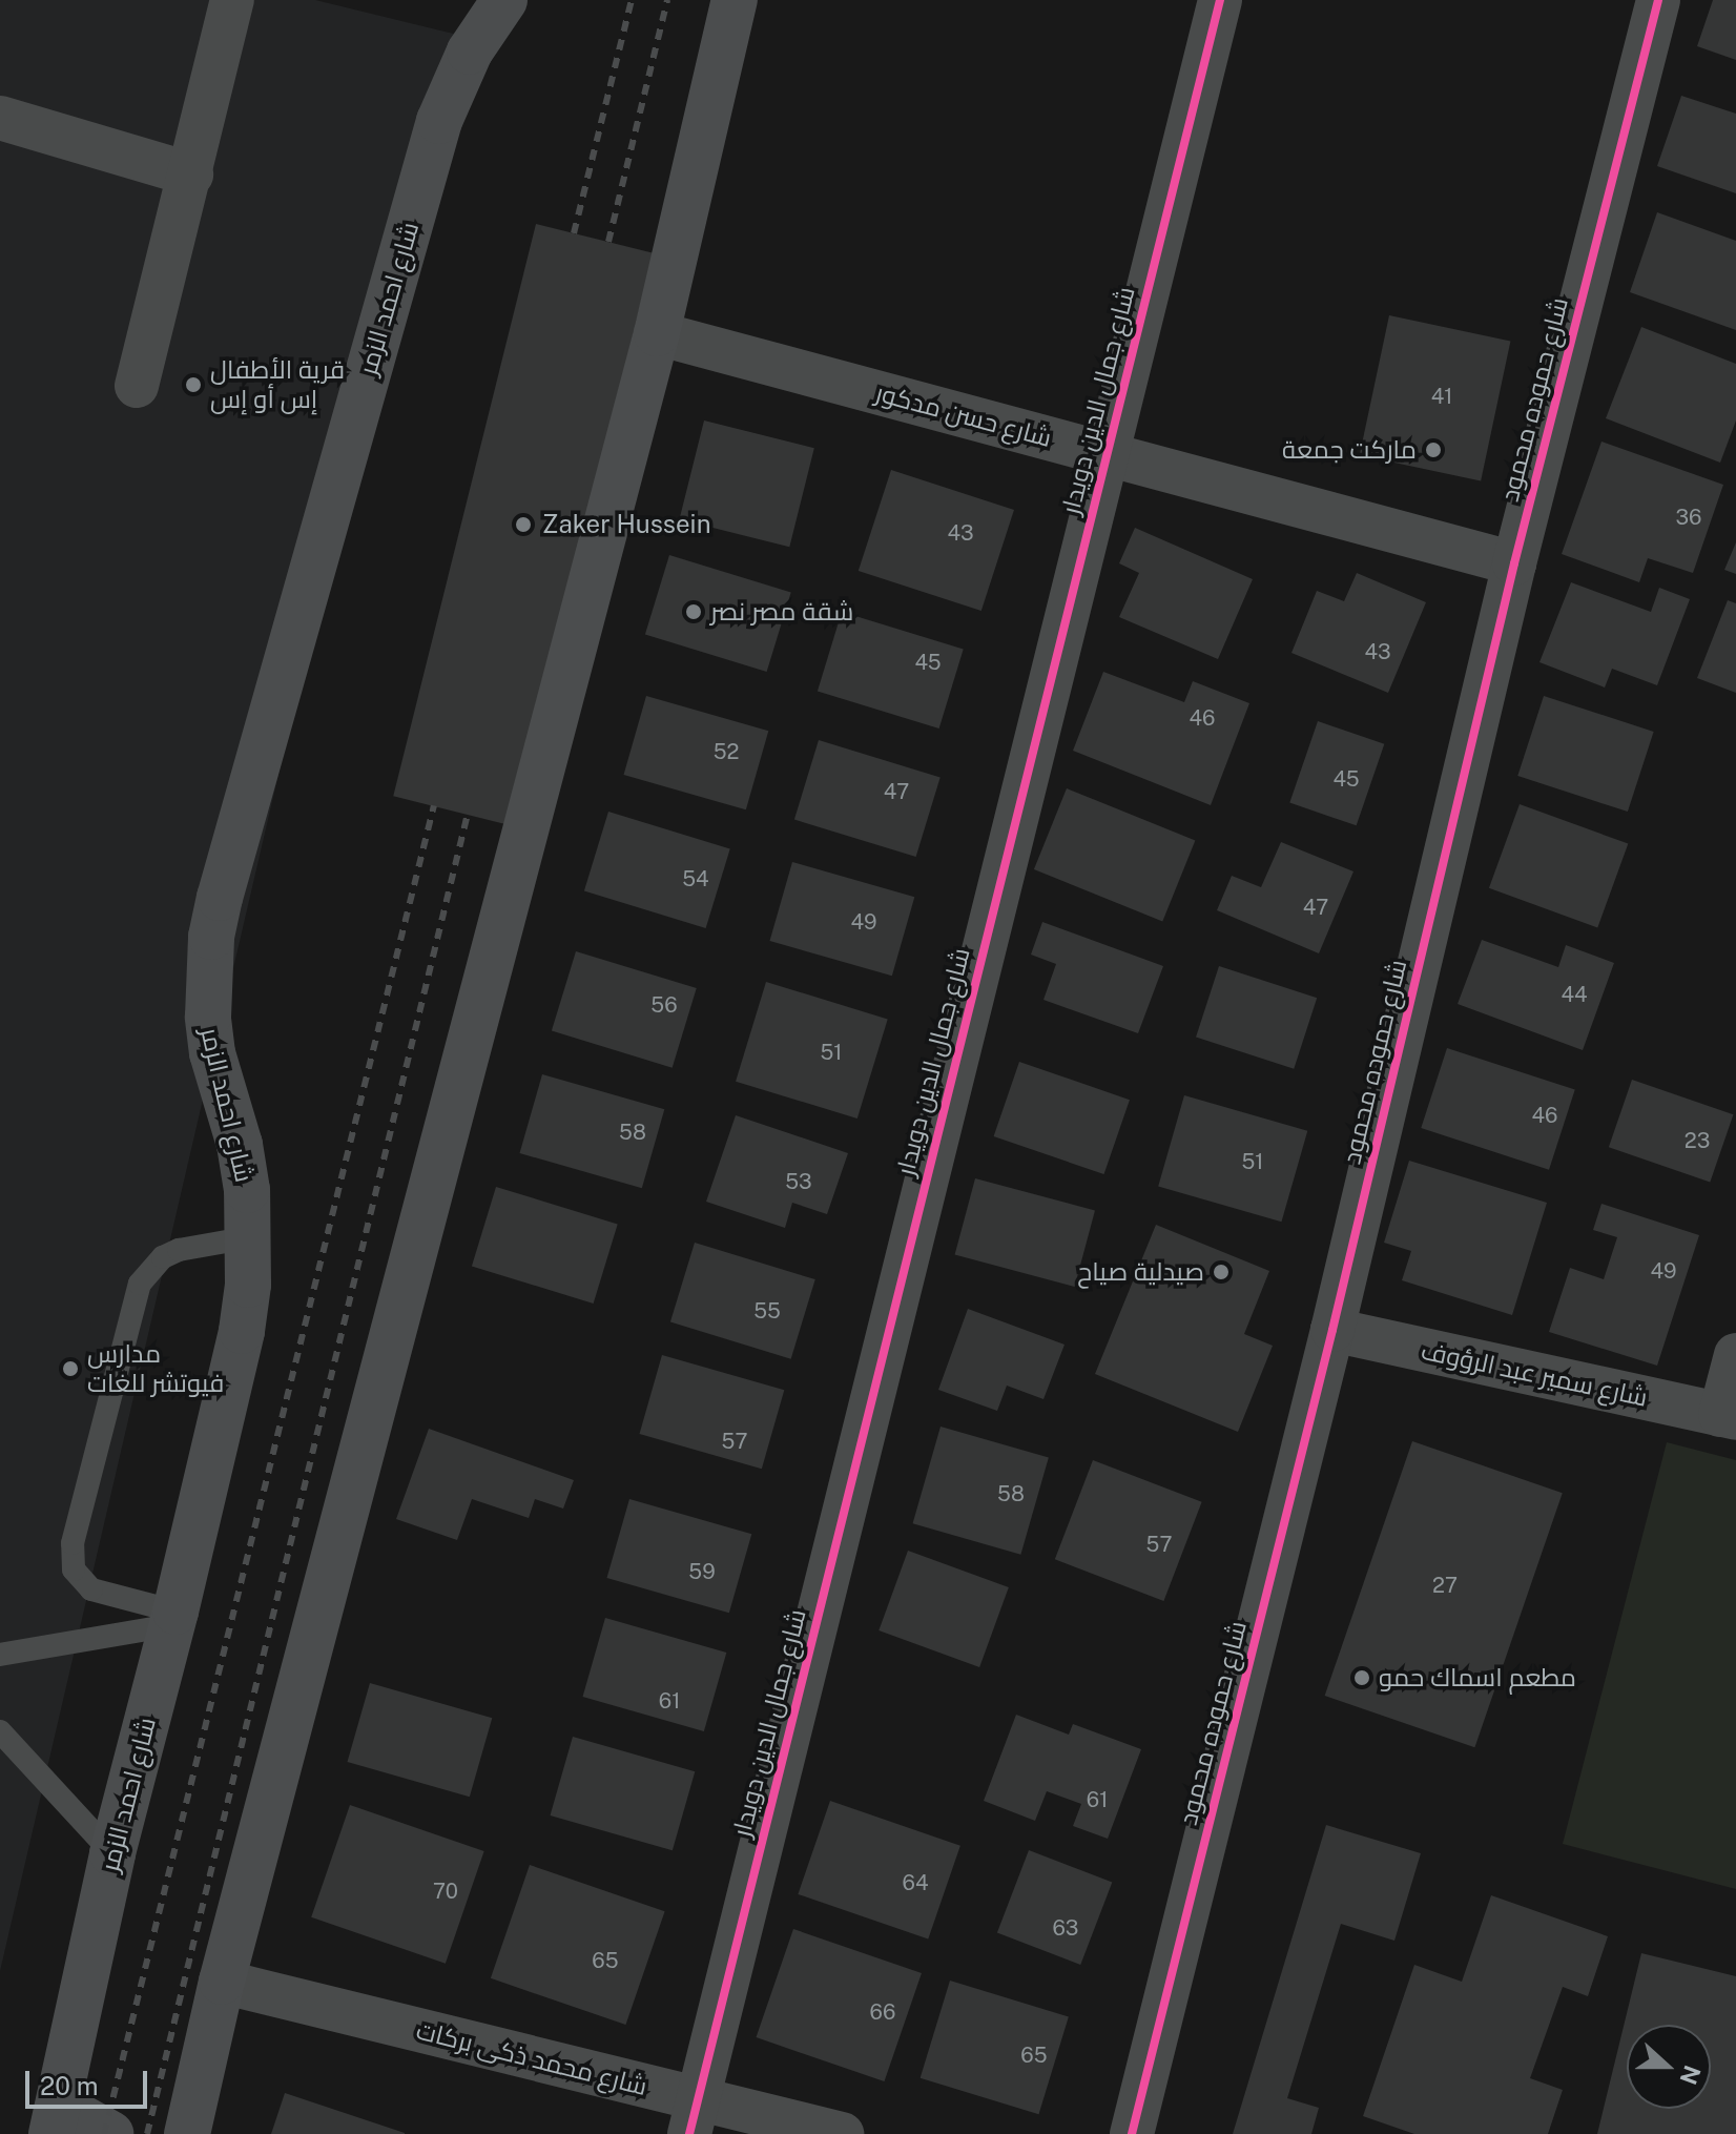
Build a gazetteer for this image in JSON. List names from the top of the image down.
{
  "streets": {
    "main road": ["شارع احمد الزمر"],
    "street": [
      "شارع حموده محمود",
      "شارع جمال الدين دويدار",
      "شارع حسن مدكور",
      "شارع سمير عبد الرؤوف",
      "شارع محمد ذكى بركات"
    ]
  },
  "crossings": [
    ["شارع حموده محمود", "شارع حسن مدكور"],
    ["شارع حموده محمود", "شارع سمير عبد الرؤوف"],
    ["شارع جمال الدين دويدار", "شارع حسن مدكور"],
    ["شارع جمال الدين دويدار", "شارع محمد ذكى بركات"]
  ],
  "places": [
    "قرية الأطفال إس أو إس",
    "ماركت جمعة",
    "Zaker Hussein",
    "شقة مصر نصر",
    "صيدلية صياح",
    "مدارس فيوتشر للغات",
    "مطعم اسماك حمو"
  ],
  "house_numbers": [
    "41",
    "36",
    "43",
    "43",
    "45",
    "46",
    "52",
    "45",
    "47",
    "54",
    "47",
    "49",
    "44",
    "56",
    "51",
    "46",
    "58",
    "23",
    "51",
    "53",
    "49",
    "55",
    "57",
    "58",
    "57",
    "59",
    "27",
    "61",
    "61",
    "64",
    "70",
    "63",
    "65",
    "66",
    "65"
  ],
  "scale_bar": "20 m",
  "north": "right"
}
